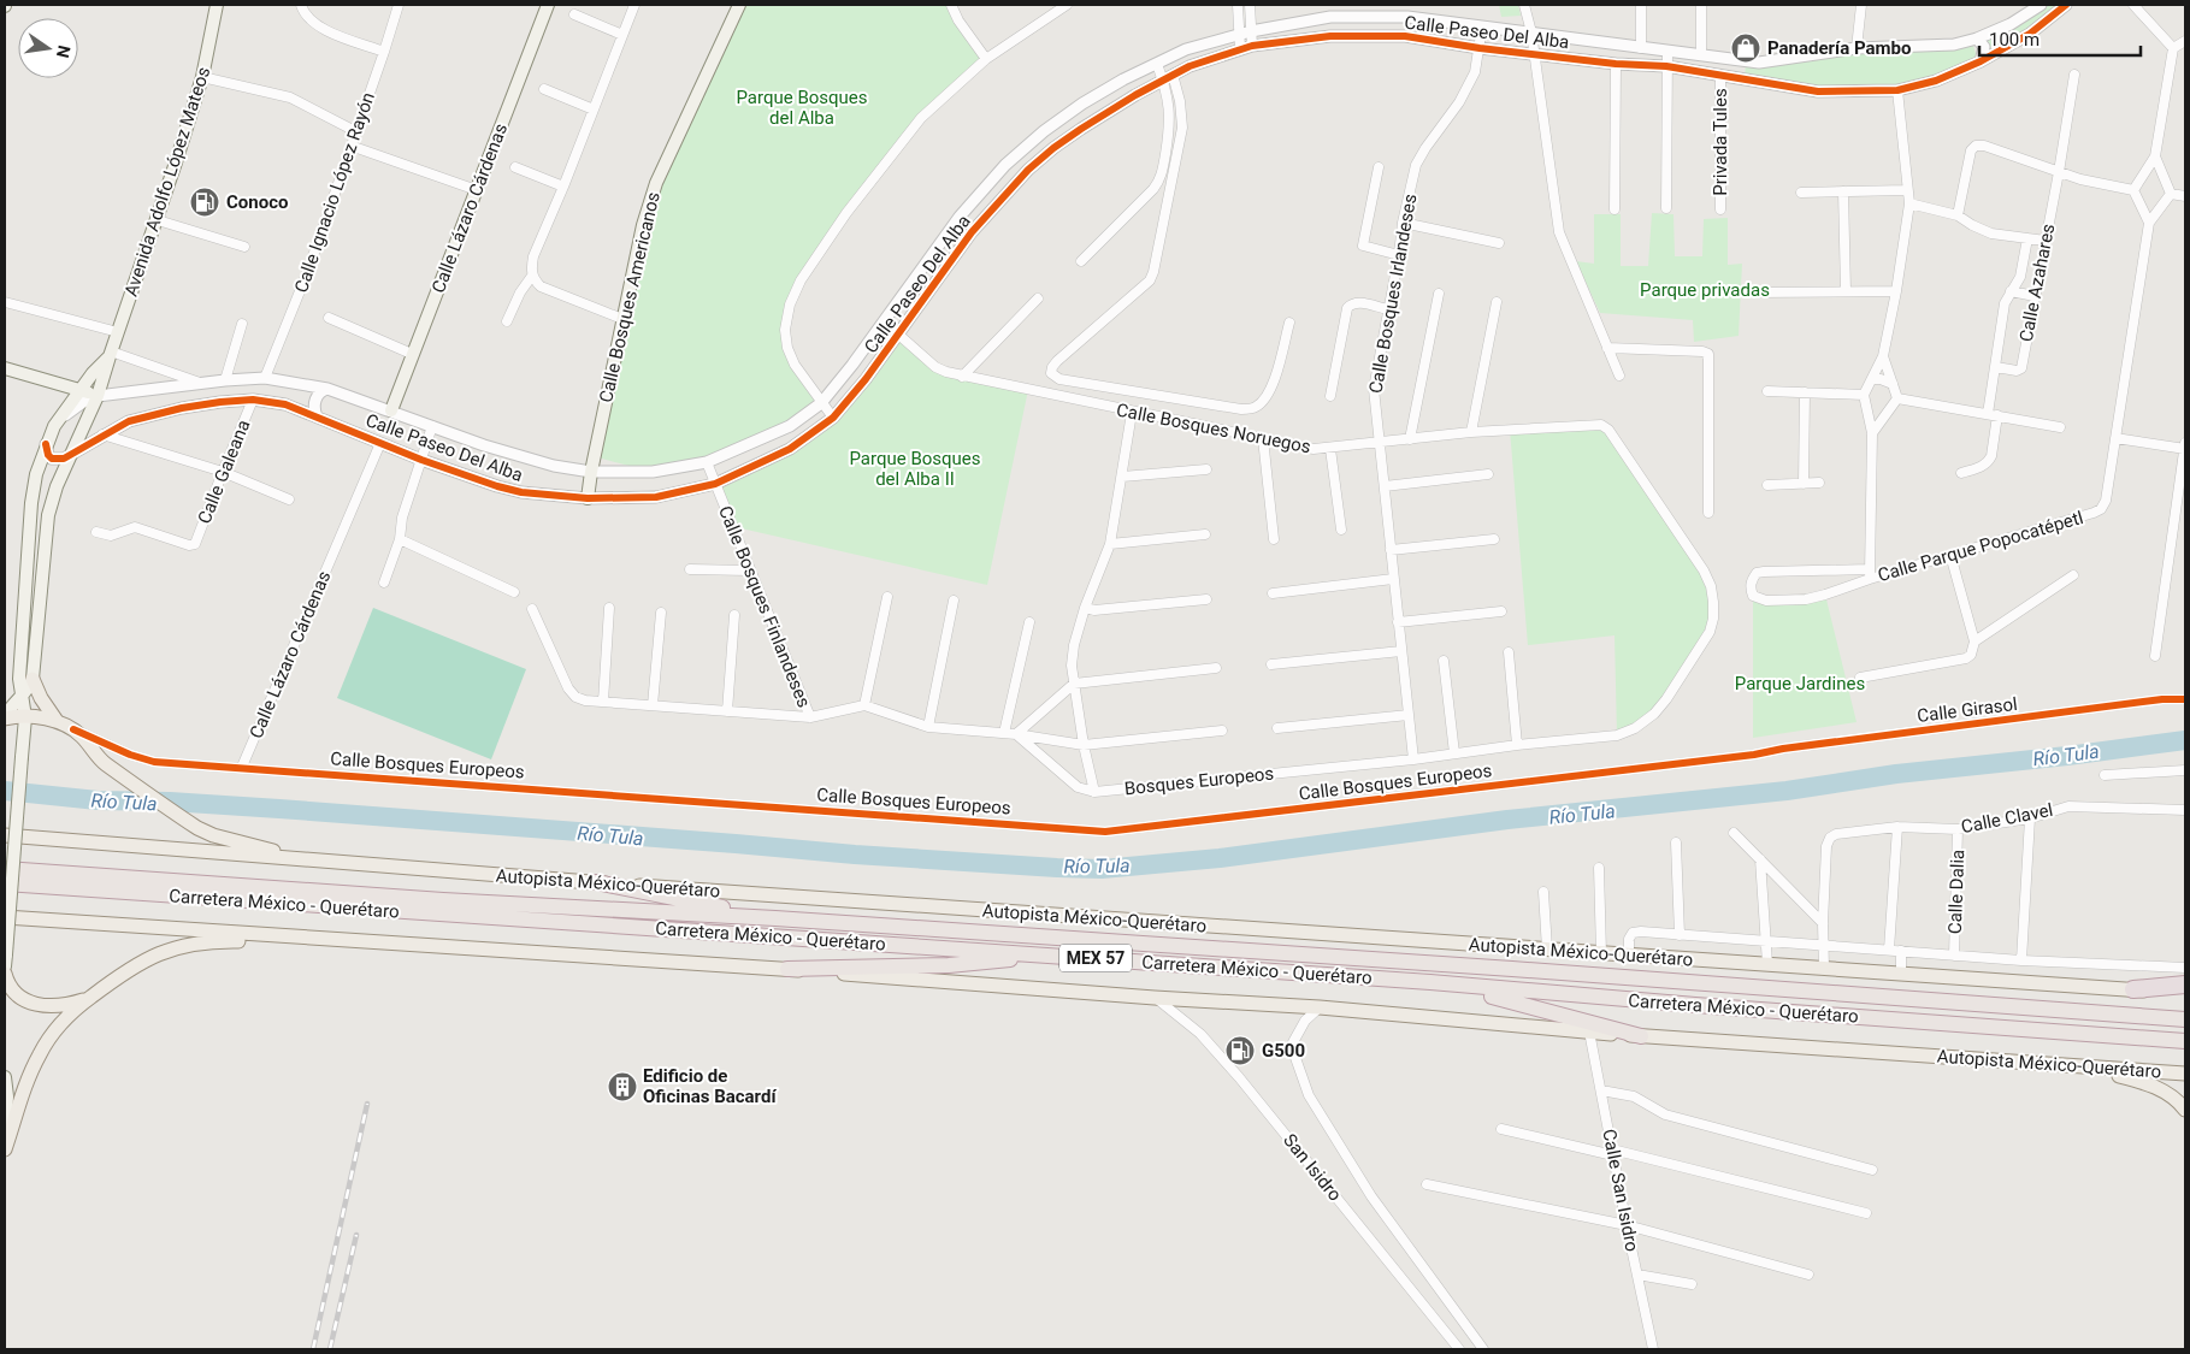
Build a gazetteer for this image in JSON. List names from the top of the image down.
{
  "streets": {
    "highway": ["Carretera México - Querétaro", "MEX 57"],
    "main road": [
      "Avenida Adolfo López Mateos",
      "Calle Lázaro Cárdenas",
      "Calle Bosques Americanos",
      "Autopista México-Querétaro"
    ],
    "street": [
      "Calle Paseo Del Alba",
      "Privada Tules",
      "Calle Ignacio López Rayón",
      "Calle Azahares",
      "Calle Bosques Irlandeses",
      "Calle Bosques Noruegos",
      "Calle Galeana",
      "Calle Parque Popocatépetl",
      "Calle Bosques Finlandeses",
      "Calle Girasol",
      "Calle Bosques Europeos",
      "Bosques Europeos",
      "Calle Clavel",
      "Calle Dalia",
      "San Isidro",
      "Calle San Isidro"
    ]
  },
  "crossings": [
    ["Calle Paseo Del Alba", "Privada Tules"],
    ["Calle Paseo Del Alba", "Avenida Adolfo López Mateos"],
    ["Calle Paseo Del Alba", "Calle Ignacio López Rayón"],
    ["Calle Paseo Del Alba", "Calle Lázaro Cárdenas"],
    ["Calle Paseo Del Alba", "Calle Bosques Irlandeses"],
    ["Calle Paseo Del Alba", "Calle Bosques Americanos"],
    ["Calle Paseo Del Alba", "Calle Bosques Noruegos"],
    ["Calle Paseo Del Alba", "Calle Galeana"],
    ["Calle Paseo Del Alba", "Calle Bosques Finlandeses"],
    ["Calle Lázaro Cárdenas", "Calle Bosques Europeos"],
    ["Calle Bosques Irlandeses", "Calle Bosques Noruegos"],
    ["Calle Bosques Irlandeses", "Bosques Europeos"],
    ["Calle Bosques Noruegos", "Bosques Europeos"],
    ["Calle Girasol", "Calle Bosques Europeos"],
    ["Calle Clavel", "Calle Dalia"],
    ["Autopista México-Querétaro", "San Isidro"],
    ["Autopista México-Querétaro", "Calle San Isidro"]
  ],
  "water": ["Río Tula"],
  "parks": [
    "Parque Bosques del Alba",
    "Parque privadas",
    "Parque Bosques del Alba II",
    "Parque Jardines"
  ],
  "places": {
    "shop": ["Panadería Pambo"],
    "fuel station": ["Conoco", "G500"],
    "building": ["Edificio de Oficinas Bacardí"]
  },
  "scale_bar": "100 m",
  "north": "right"
}
